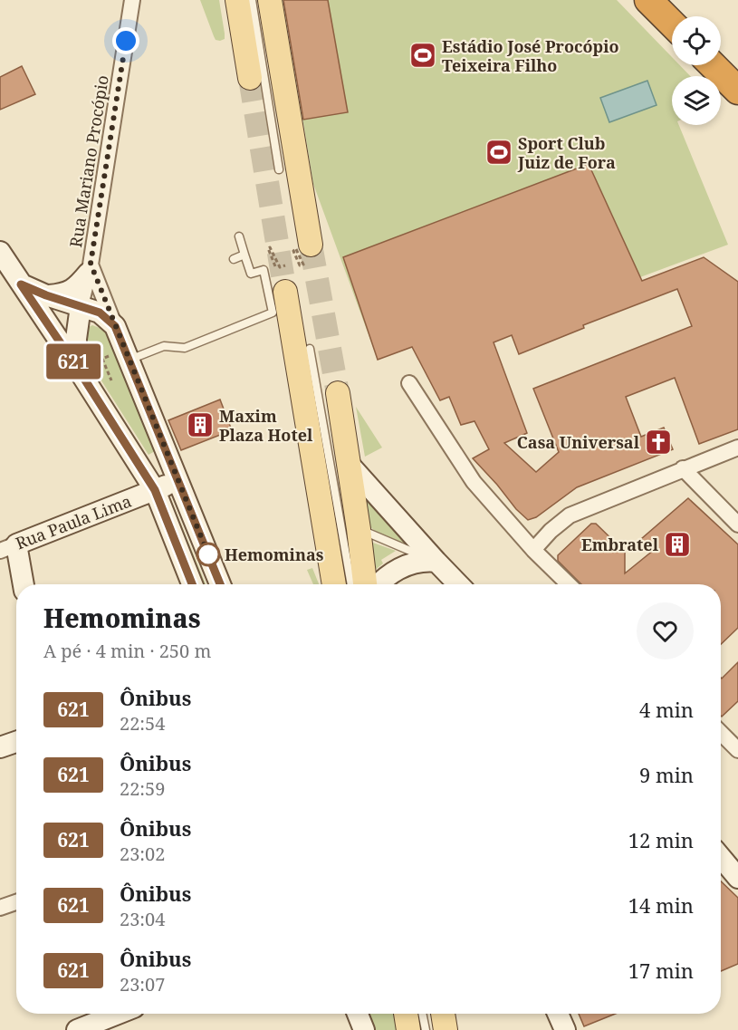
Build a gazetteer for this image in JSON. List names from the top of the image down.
{
  "streets": {
    "main road": ["Rua Paula Lima"],
    "street": ["Rua Mariano Procópio"]
  },
  "places": {
    "sports": ["Estádio José Procópio Teixeira Filho", "Sport Club Juiz de Fora"],
    "building": ["Maxim Plaza Hotel", "Embratel"],
    "church": ["Casa Universal"],
    "other": ["Hemominas"]
  },
  "lines": ["bus line 621"],
  "page": {
    "on_map": "621",
    "heading": ["Hemominas", "A pé · 4 min · 250 m"],
    "list": [
      {
        "mark": "621",
        "name": "Ônibus",
        "note": "22:54",
        "value": "4 min"
      },
      {
        "mark": "621",
        "name": "Ônibus",
        "note": "22:59",
        "value": "9 min"
      },
      {
        "mark": "621",
        "name": "Ônibus",
        "note": "23:02",
        "value": "12 min"
      },
      {
        "mark": "621",
        "name": "Ônibus",
        "note": "23:04",
        "value": "14 min"
      },
      {
        "mark": "621",
        "name": "Ônibus",
        "note": "23:07",
        "value": "17 min"
      }
    ]
  }
}
